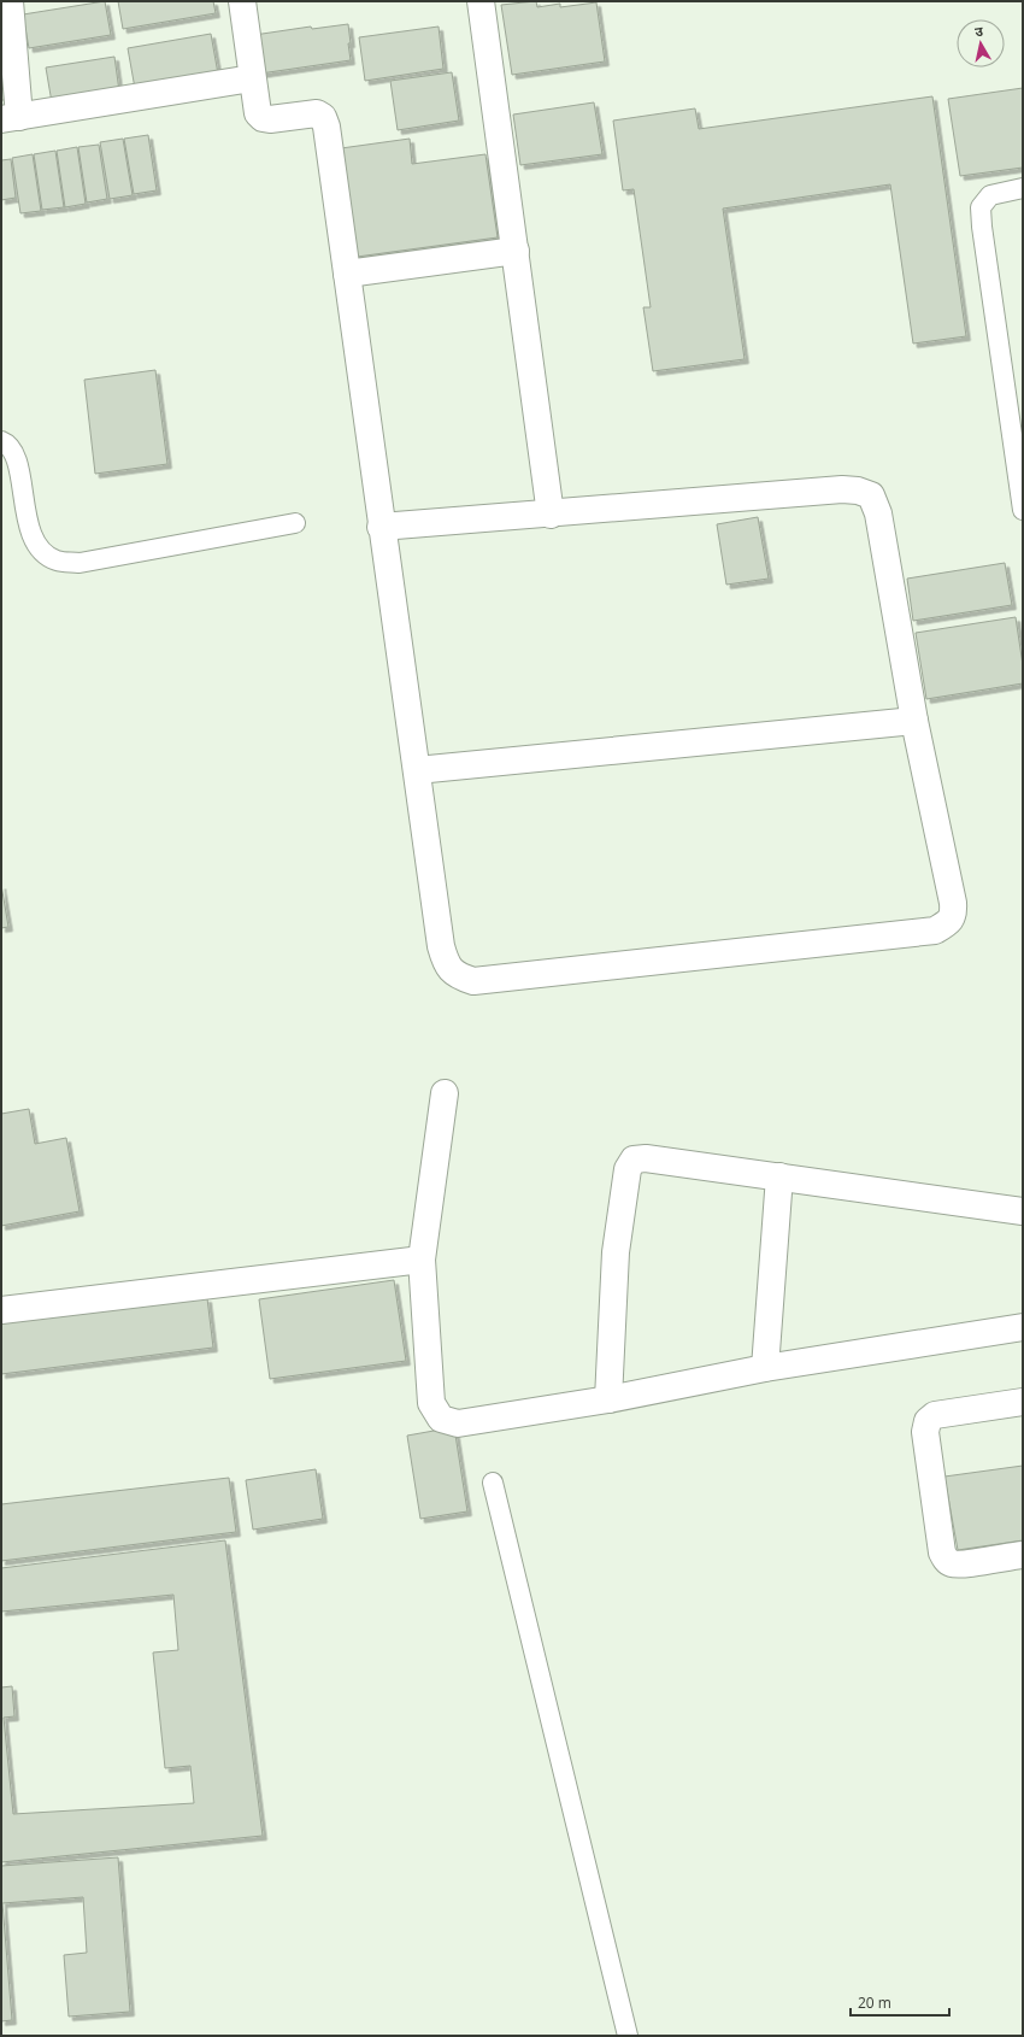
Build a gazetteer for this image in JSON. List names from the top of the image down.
{
  "scale_bar": "20 m",
  "north": "top"
}
